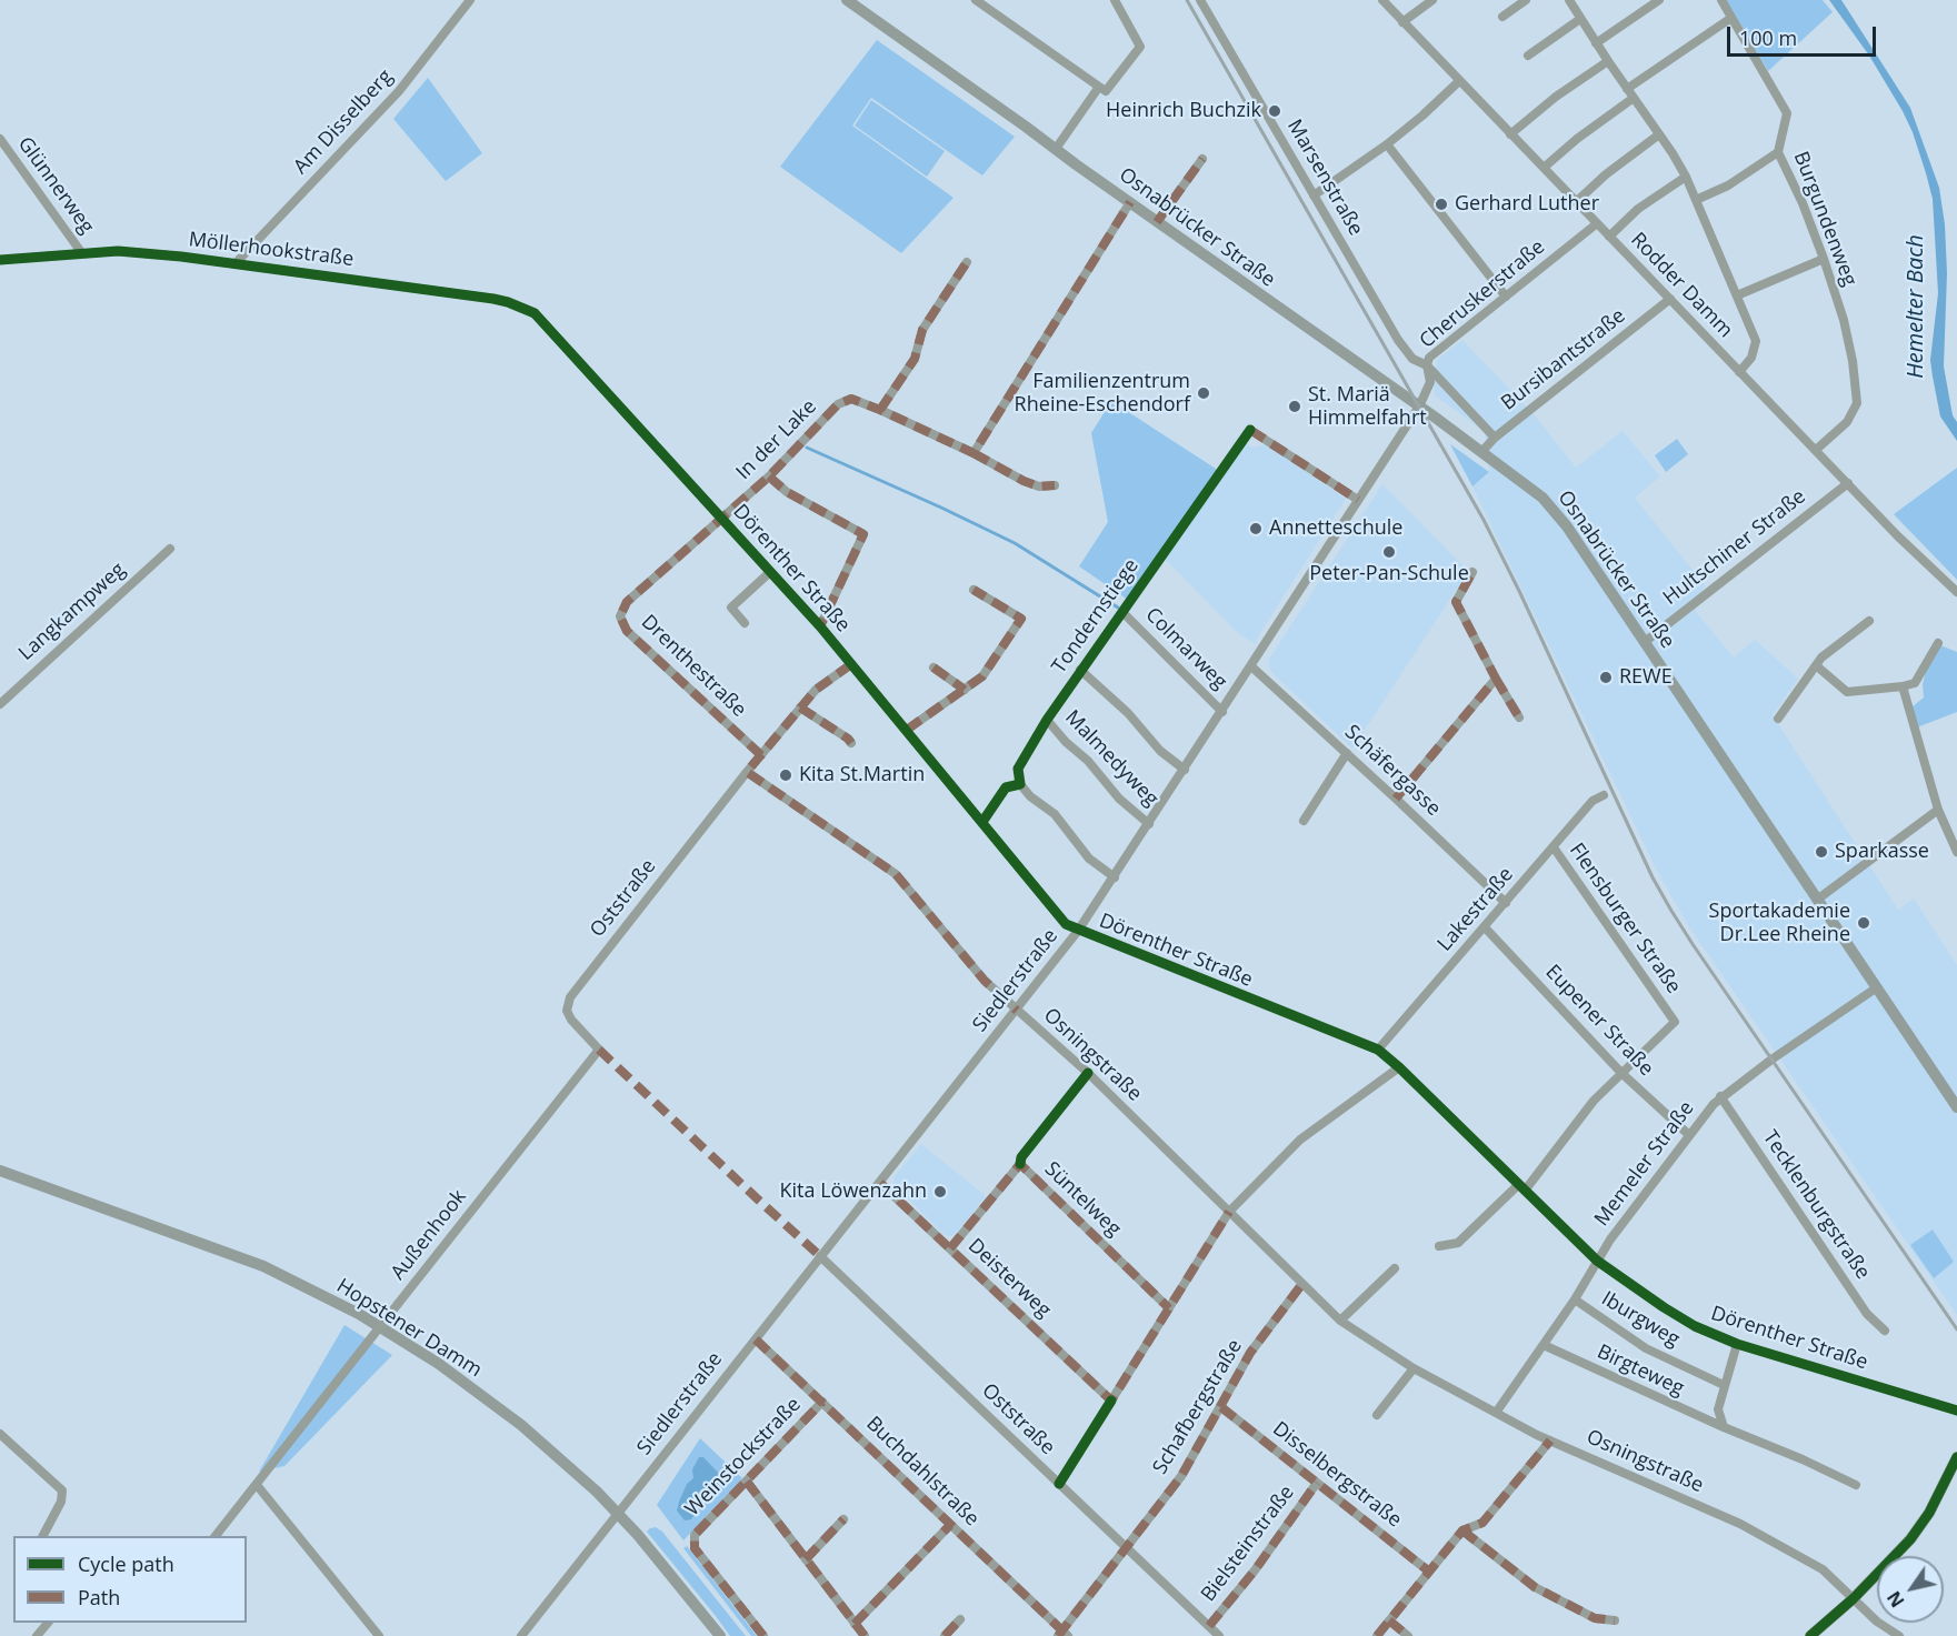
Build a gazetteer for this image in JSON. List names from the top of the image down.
{
  "streets": {
    "main road": ["Osnabrücker Straße", "Hopstener Damm"],
    "street": [
      "Am Disselberg",
      "Marsenstraße",
      "Glünnerweg",
      "Burgundenweg",
      "Möllerhookstraße",
      "Rodder Damm",
      "Cheruskerstraße",
      "Bursibantstraße",
      "In der Lake",
      "Hultschiner Straße",
      "Dörenther Straße",
      "Langkampweg",
      "Colmarweg",
      "Drenthestraße",
      "Malmedyweg",
      "Schäfergasse",
      "Oststraße",
      "Lakestraße",
      "Flensburger Straße",
      "Siedlerstraße",
      "Eupener Straße",
      "Osningstraße",
      "Memeler Straße",
      "Süntelweg",
      "Tecklenburgstraße",
      "Außenhook",
      "Deisterweg",
      "Iburgweg",
      "Birgteweg",
      "Schafbergstraße",
      "Weinstockstraße",
      "Buchdahlstraße",
      "Disselbergstraße",
      "Bielsteinstraße"
    ],
    "cycle path": ["Tondernstiege"]
  },
  "crossings": [
    ["Am Disselberg", "Möllerhookstraße"],
    ["Marsenstraße", "Cheruskerstraße"],
    ["Glünnerweg", "Möllerhookstraße"],
    ["Burgundenweg", "Rodder Damm"],
    ["Osnabrücker Straße", "Cheruskerstraße"],
    ["Osnabrücker Straße", "Bursibantstraße"],
    ["Osnabrücker Straße", "Hultschiner Straße"],
    ["Osnabrücker Straße", "Siedlerstraße"],
    ["Osnabrücker Straße", "Memeler Straße"],
    ["Möllerhookstraße", "Dörenther Straße"],
    ["Rodder Damm", "Cheruskerstraße"],
    ["Rodder Damm", "Bursibantstraße"],
    ["Rodder Damm", "Hultschiner Straße"],
    ["Cheruskerstraße", "Siedlerstraße"],
    ["In der Lake", "Dörenther Straße"],
    ["In der Lake", "Drenthestraße"],
    ["Dörenther Straße", "Drenthestraße"],
    ["Dörenther Straße", "Lakestraße"],
    ["Dörenther Straße", "Flensburger Straße"],
    ["Dörenther Straße", "Siedlerstraße"],
    ["Dörenther Straße", "Memeler Straße"],
    ["Colmarweg", "Siedlerstraße"],
    ["Malmedyweg", "Siedlerstraße"],
    ["Schäfergasse", "Lakestraße"],
    ["Schäfergasse", "Siedlerstraße"],
    ["Oststraße", "Siedlerstraße"],
    ["Oststraße", "Osningstraße"],
    ["Oststraße", "Außenhook"],
    ["Oststraße", "Schafbergstraße"],
    ["Oststraße", "Bielsteinstraße"],
    ["Lakestraße", "Flensburger Straße"],
    ["Lakestraße", "Eupener Straße"],
    ["Flensburger Straße", "Eupener Straße"],
    ["Siedlerstraße", "Osningstraße"],
    ["Siedlerstraße", "Deisterweg"],
    ["Siedlerstraße", "Hopstener Damm"],
    ["Siedlerstraße", "Buchdahlstraße"],
    ["Eupener Straße", "Memeler Straße"],
    ["Osningstraße", "Memeler Straße"],
    ["Osningstraße", "Deisterweg"],
    ["Osningstraße", "Schafbergstraße"],
    ["Memeler Straße", "Tecklenburgstraße"],
    ["Memeler Straße", "Iburgweg"],
    ["Memeler Straße", "Birgteweg"],
    ["Süntelweg", "Deisterweg"],
    ["Schafbergstraße", "Buchdahlstraße"],
    ["Schafbergstraße", "Disselbergstraße"],
    ["Weinstockstraße", "Buchdahlstraße"],
    ["Disselbergstraße", "Bielsteinstraße"]
  ],
  "water": ["Hemelter Bach"],
  "places": [
    "Heinrich Buchzik",
    "Gerhard Luther",
    "Familienzentrum Rheine-Eschendorf",
    "St. Mariä Himmelfahrt",
    "Annetteschule",
    "Peter-Pan-Schule",
    "REWE",
    "Kita St.Martin",
    "Sparkasse",
    "Sportakademie Dr.Lee Rheine",
    "Kita Löwenzahn"
  ],
  "legend": ["Cycle path", "Path"],
  "scale_bar": "100 m",
  "north": "bottom left"
}
